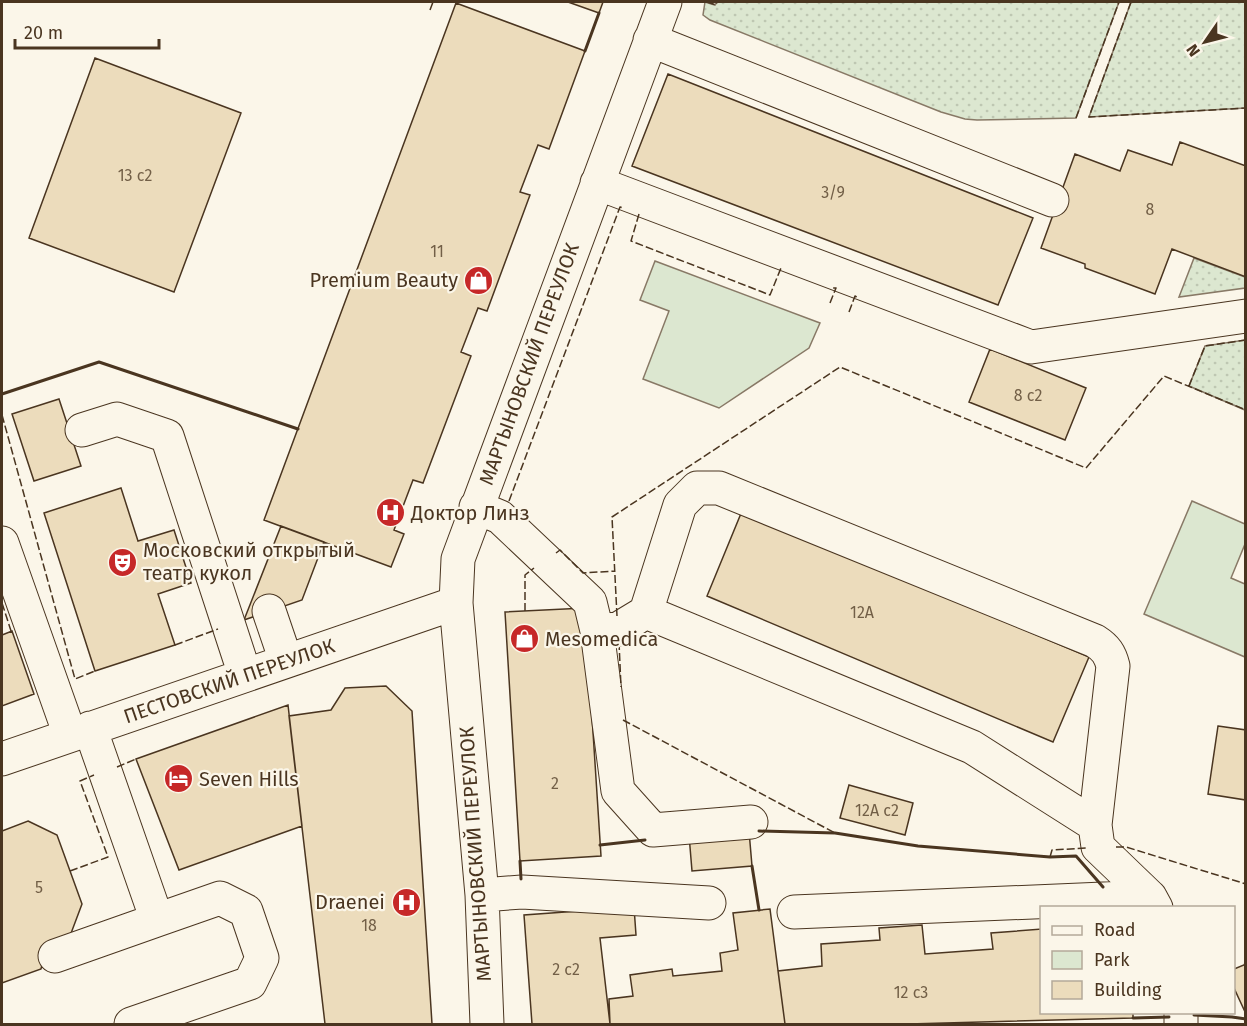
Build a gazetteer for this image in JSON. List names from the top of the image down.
{
  "streets": {
    "street": ["МАРТЫНОВСКИЙ ПЕРЕУЛОК", "ПЕСТОВСКИЙ ПЕРЕУЛОК"]
  },
  "crossings": [
    ["МАРТЫНОВСКИЙ ПЕРЕУЛОК", "ПЕСТОВСКИЙ ПЕРЕУЛОК"]
  ],
  "places": {
    "shop": ["Premium Beauty", "Mesomedica"],
    "hospital": ["Доктор Линз", "Draenei"],
    "theatre": ["Московский открытый театр кукол"],
    "hotel": ["Seven Hills"]
  },
  "house_numbers": [
    "13 c2",
    "3/9",
    "8",
    "11",
    "8 с2",
    "12А",
    "2",
    "12А с2",
    "5",
    "18",
    "2 с2",
    "12 с3"
  ],
  "legend": ["Road", "Park", "Building"],
  "scale_bar": "20 m",
  "north": "bottom left"
}
